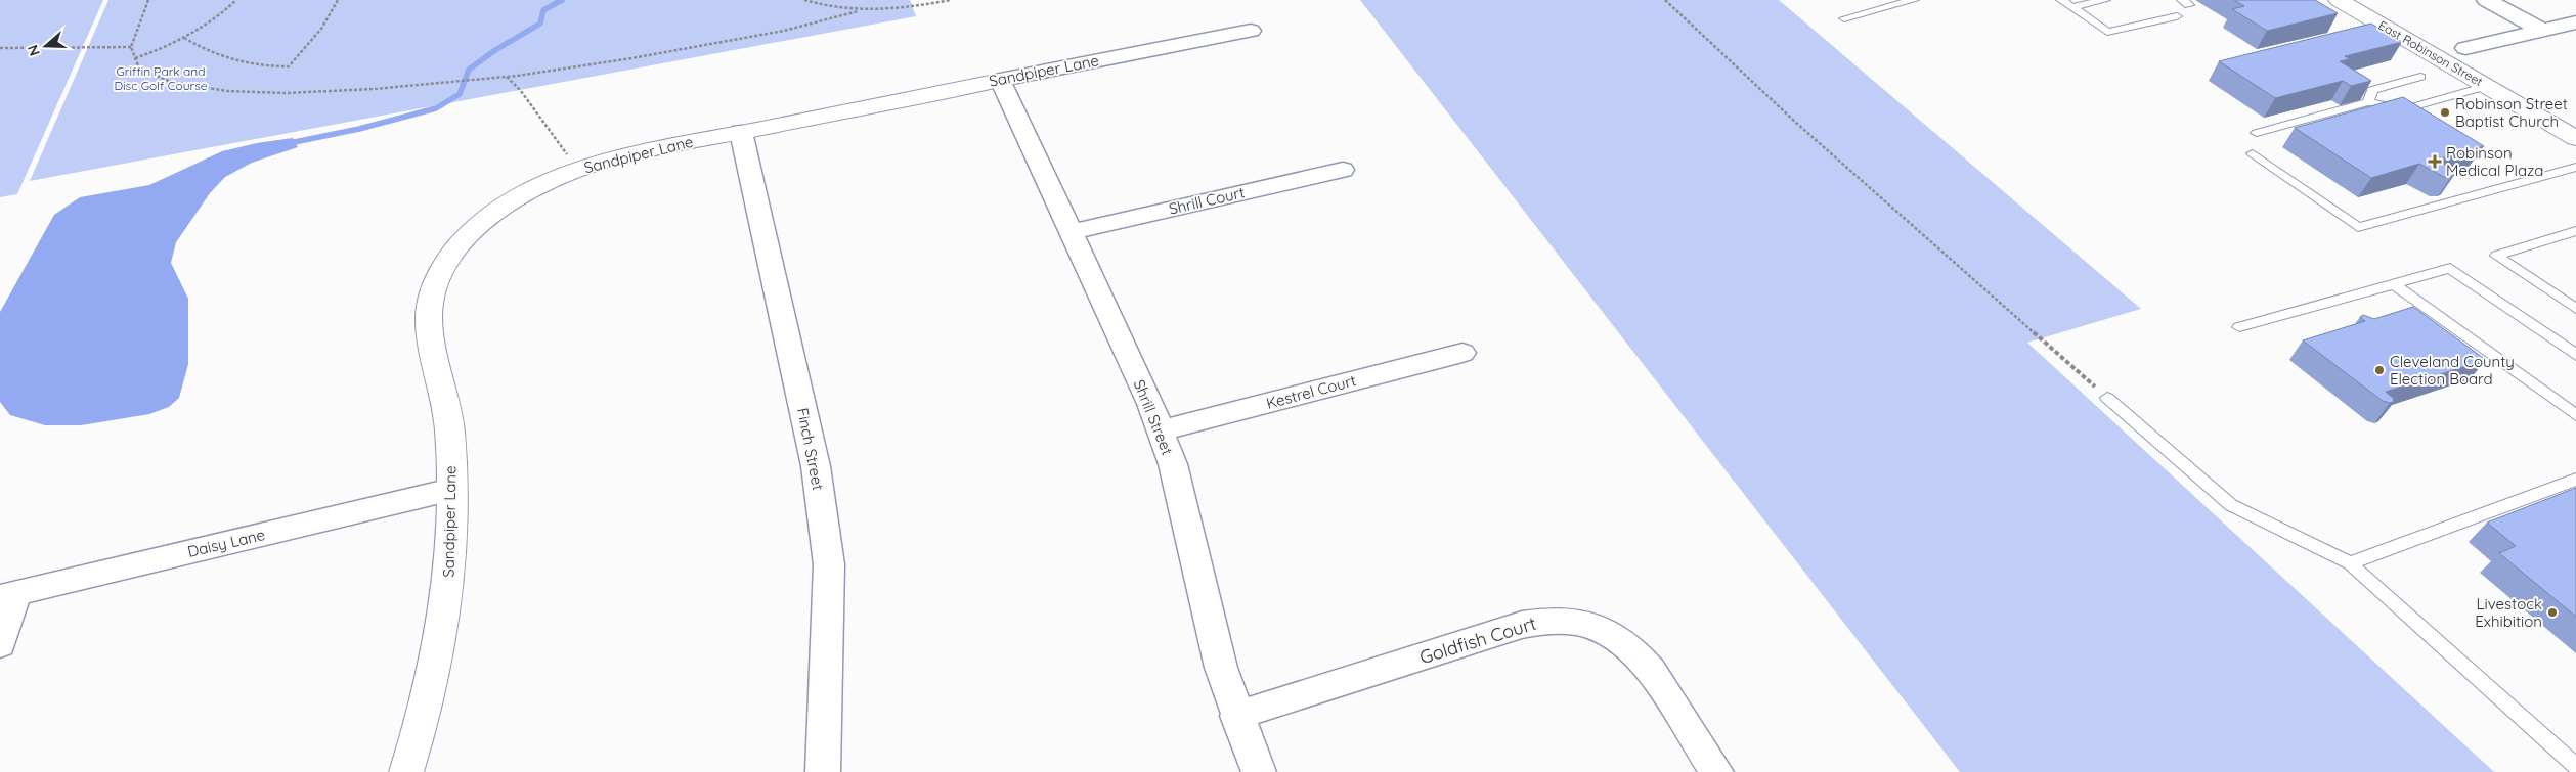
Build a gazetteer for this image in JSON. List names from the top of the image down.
{
  "streets": {
    "street": [
      "East Robinson Street",
      "Sandpiper Lane",
      "Shrill Court",
      "Kestrel Court",
      "Shrill Street",
      "Finch Street",
      "Daisy Lane",
      "Goldfish Court"
    ]
  },
  "crossings": [
    ["Sandpiper Lane", "Shrill Street"],
    ["Sandpiper Lane", "Finch Street"],
    ["Sandpiper Lane", "Daisy Lane"],
    ["Shrill Court", "Shrill Street"],
    ["Kestrel Court", "Shrill Street"],
    ["Shrill Street", "Goldfish Court"]
  ],
  "parks": ["Griffin Park and Disc Golf Course"],
  "places": {
    "other": ["Robinson Street Baptist Church", "Cleveland County Election Board", "Livestock Exhibition"],
    "health": ["Robinson Medical Plaza"]
  },
  "north": "left"
}
